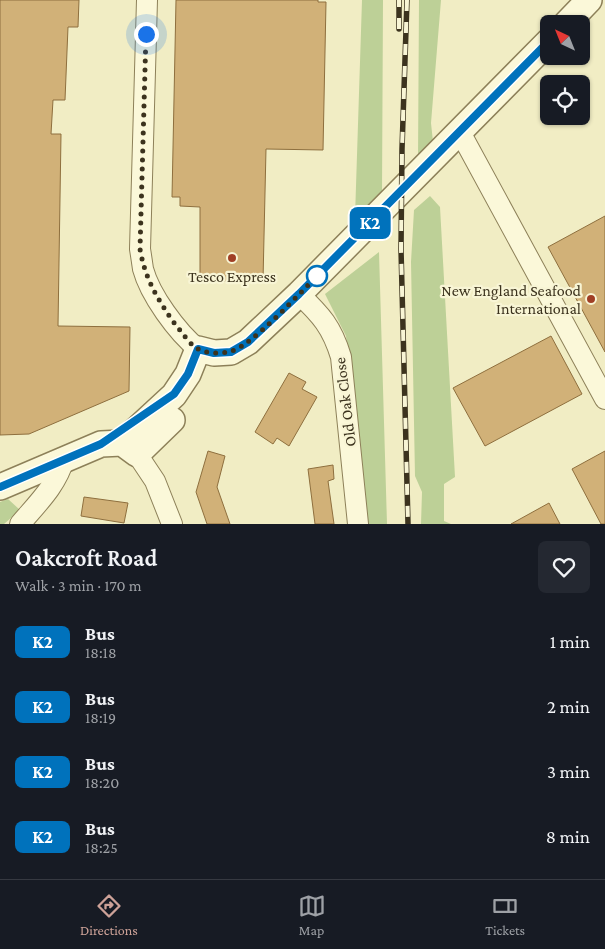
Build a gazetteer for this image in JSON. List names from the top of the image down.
{
  "streets": {
    "street": ["Old Oak Close"]
  },
  "places": ["Tesco Express", "New England Seafood International"],
  "lines": ["bus line K2"],
  "north": "top left",
  "page": {
    "on_map": "K2",
    "heading": ["Oakcroft Road", "Walk · 3 min · 170 m"],
    "list": [
      {
        "mark": "K2",
        "name": "Bus",
        "note": "18:18",
        "value": "1 min"
      },
      {
        "mark": "K2",
        "name": "Bus",
        "note": "18:19",
        "value": "2 min"
      },
      {
        "mark": "K2",
        "name": "Bus",
        "note": "18:20",
        "value": "3 min"
      },
      {
        "mark": "K2",
        "name": "Bus",
        "note": "18:25",
        "value": "8 min"
      }
    ],
    "tabs": ["Directions", "Map", "Tickets"]
  }
}
